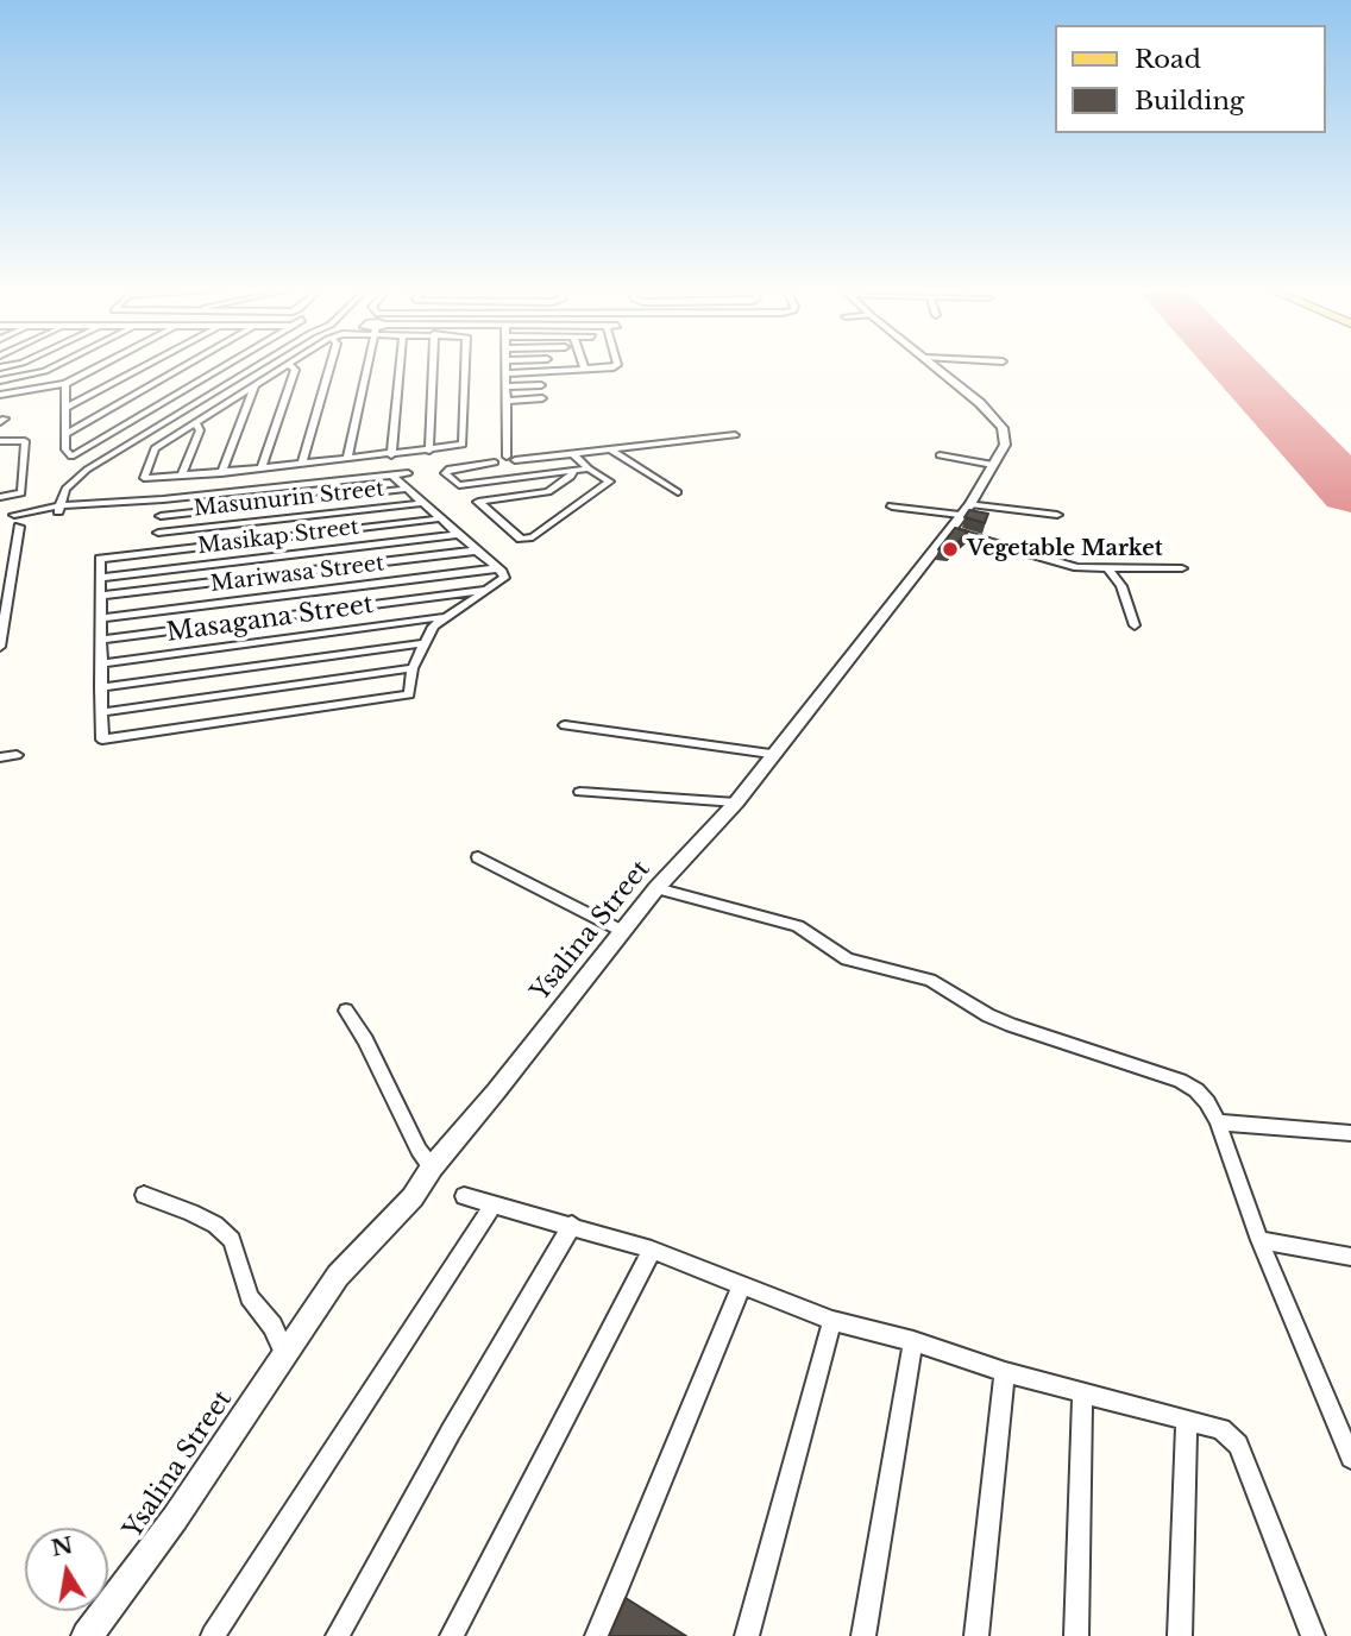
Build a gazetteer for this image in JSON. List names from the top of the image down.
{
  "streets": {
    "street": [
      "Masunurin Street",
      "Masikap Street",
      "Mariwasa Street",
      "Masagana Street",
      "Ysalina Street"
    ]
  },
  "places": ["Vegetable Market"],
  "legend": ["Road", "Building"],
  "north": "top"
}
